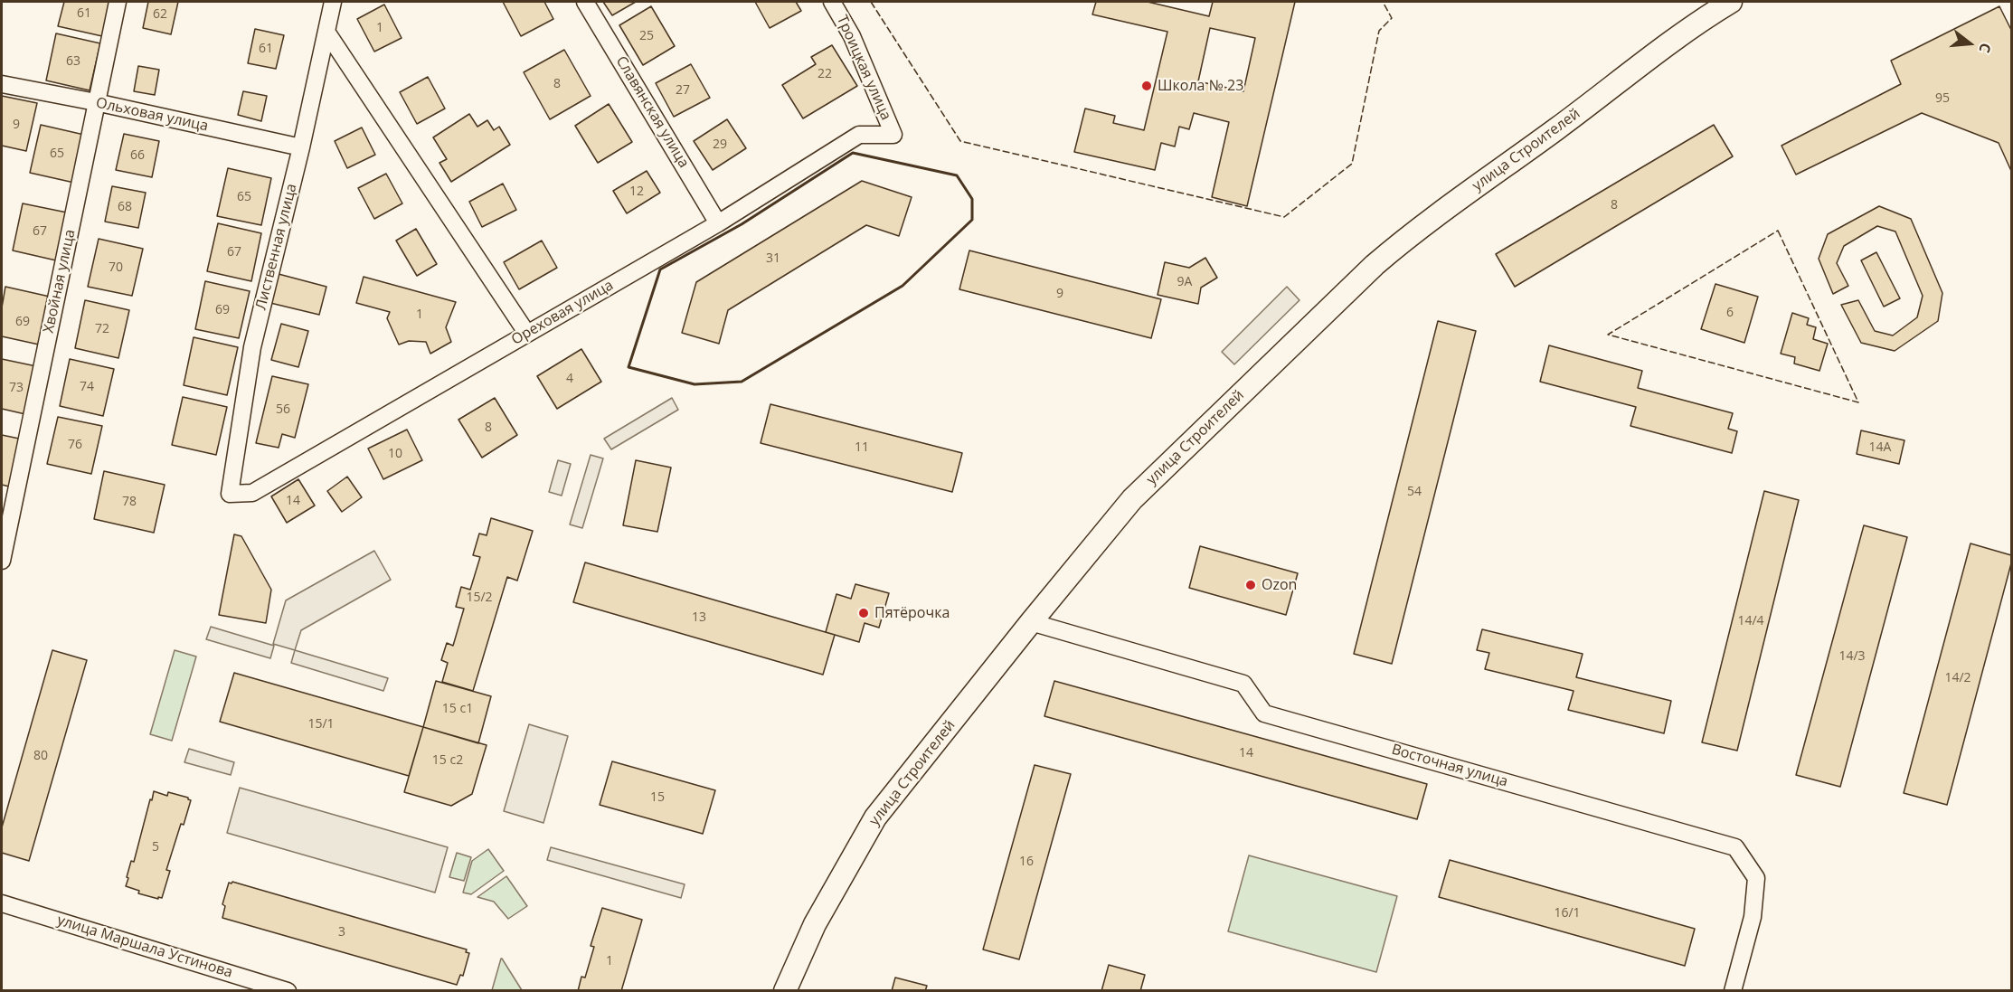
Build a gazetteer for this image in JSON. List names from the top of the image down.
{
  "streets": {
    "main road": ["улица Строителей"],
    "street": [
      "Троицкая улица",
      "Славянская улица",
      "Ольховая улица",
      "Лиственная улица",
      "Хвойная улица",
      "Ореховая улица",
      "Восточная улица",
      "улица Маршала Устинова"
    ]
  },
  "crossings": [
    ["Троицкая улица", "Ореховая улица"],
    ["Славянская улица", "Ореховая улица"],
    ["Ольховая улица", "Лиственная улица"],
    ["Ольховая улица", "Хвойная улица"],
    ["улица Строителей", "Восточная улица"],
    ["Лиственная улица", "Ореховая улица"]
  ],
  "places": ["Школа № 23", "Ozon", "Пятёрочка"],
  "house_numbers": [
    "61",
    "62",
    "1",
    "25",
    "61",
    "63",
    "22",
    "8",
    "27",
    "95",
    "9",
    "29",
    "65",
    "66",
    "12",
    "65",
    "8",
    "68",
    "67",
    "67",
    "31",
    "70",
    "9А",
    "9",
    "69",
    "6",
    "1",
    "69",
    "72",
    "4",
    "74",
    "73",
    "56",
    "8",
    "76",
    "11",
    "14А",
    "10",
    "54",
    "14",
    "78",
    "15/2",
    "13",
    "14/4",
    "14/3",
    "14/2",
    "15 с1",
    "15/1",
    "14",
    "80",
    "15 с2",
    "15",
    "5",
    "16",
    "16/1",
    "3",
    "1"
  ],
  "north": "right"
}
